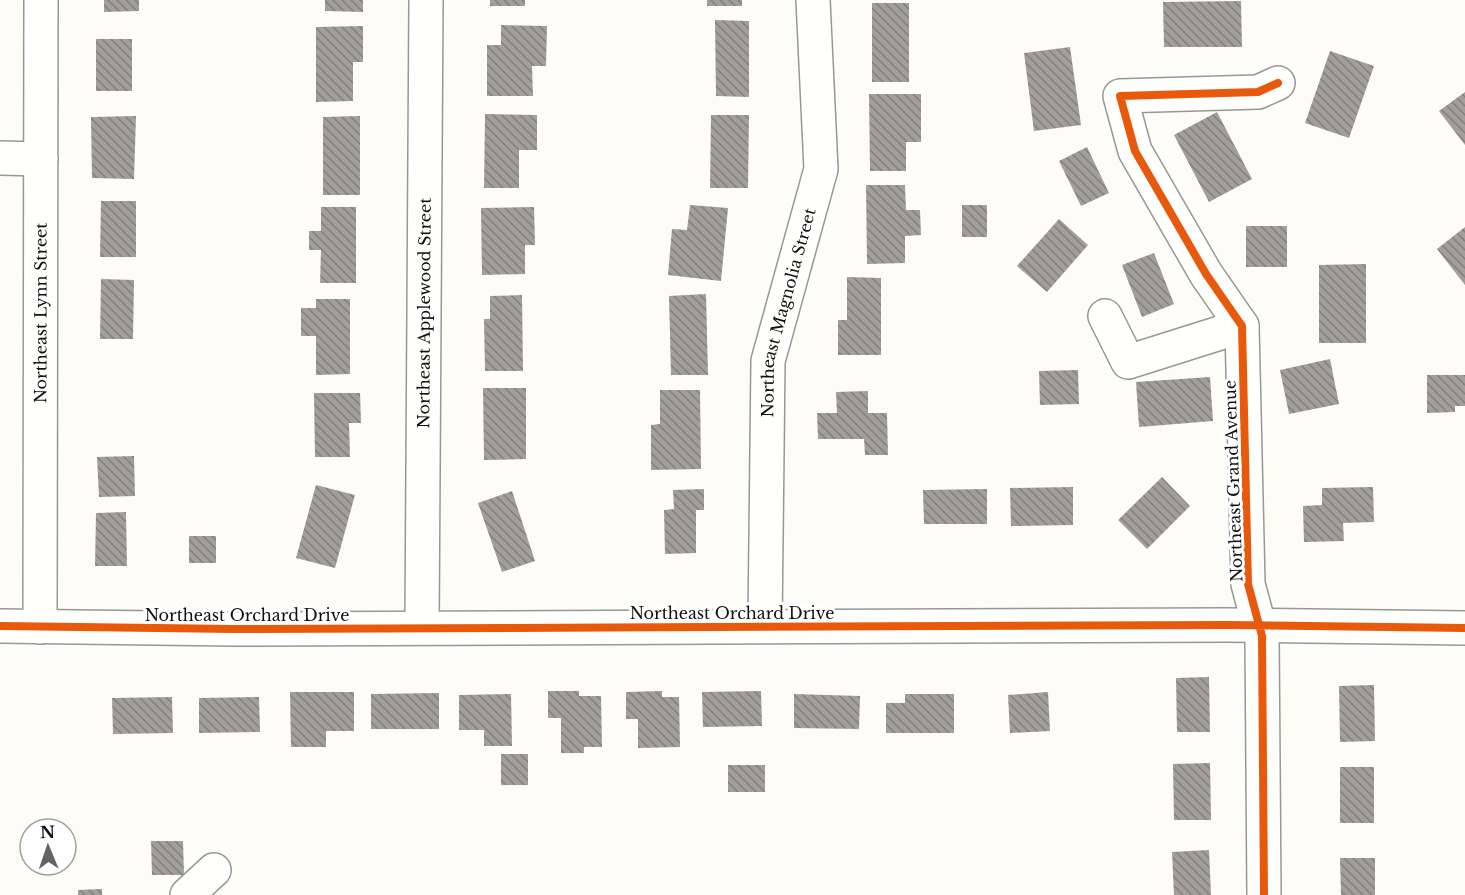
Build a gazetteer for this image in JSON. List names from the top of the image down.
{
  "streets": {
    "street": [
      "Northeast Magnolia Street",
      "Northeast Lynn Street",
      "Northeast Applewood Street",
      "Northeast Grand Avenue",
      "Northeast Orchard Drive"
    ]
  },
  "crossings": [
    ["Northeast Magnolia Street", "Northeast Orchard Drive"],
    ["Northeast Lynn Street", "Northeast Orchard Drive"],
    ["Northeast Applewood Street", "Northeast Orchard Drive"],
    ["Northeast Grand Avenue", "Northeast Orchard Drive"]
  ],
  "north": "top"
}
